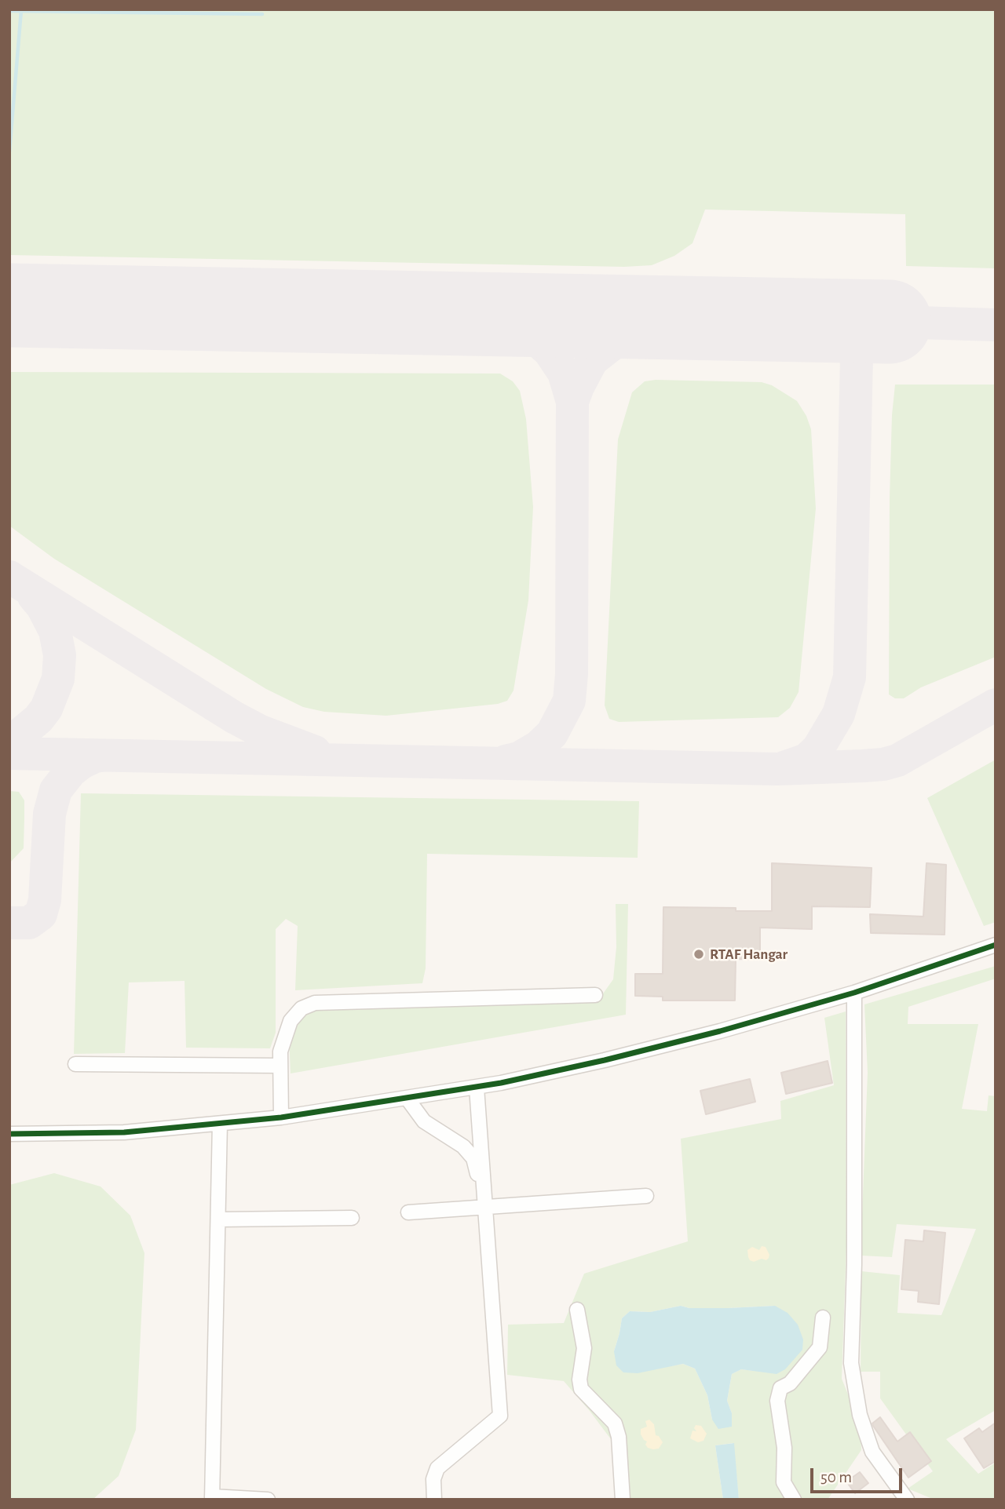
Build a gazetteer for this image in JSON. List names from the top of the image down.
{
  "places": ["RTAF Hangar"],
  "scale_bar": "50 m"
}
